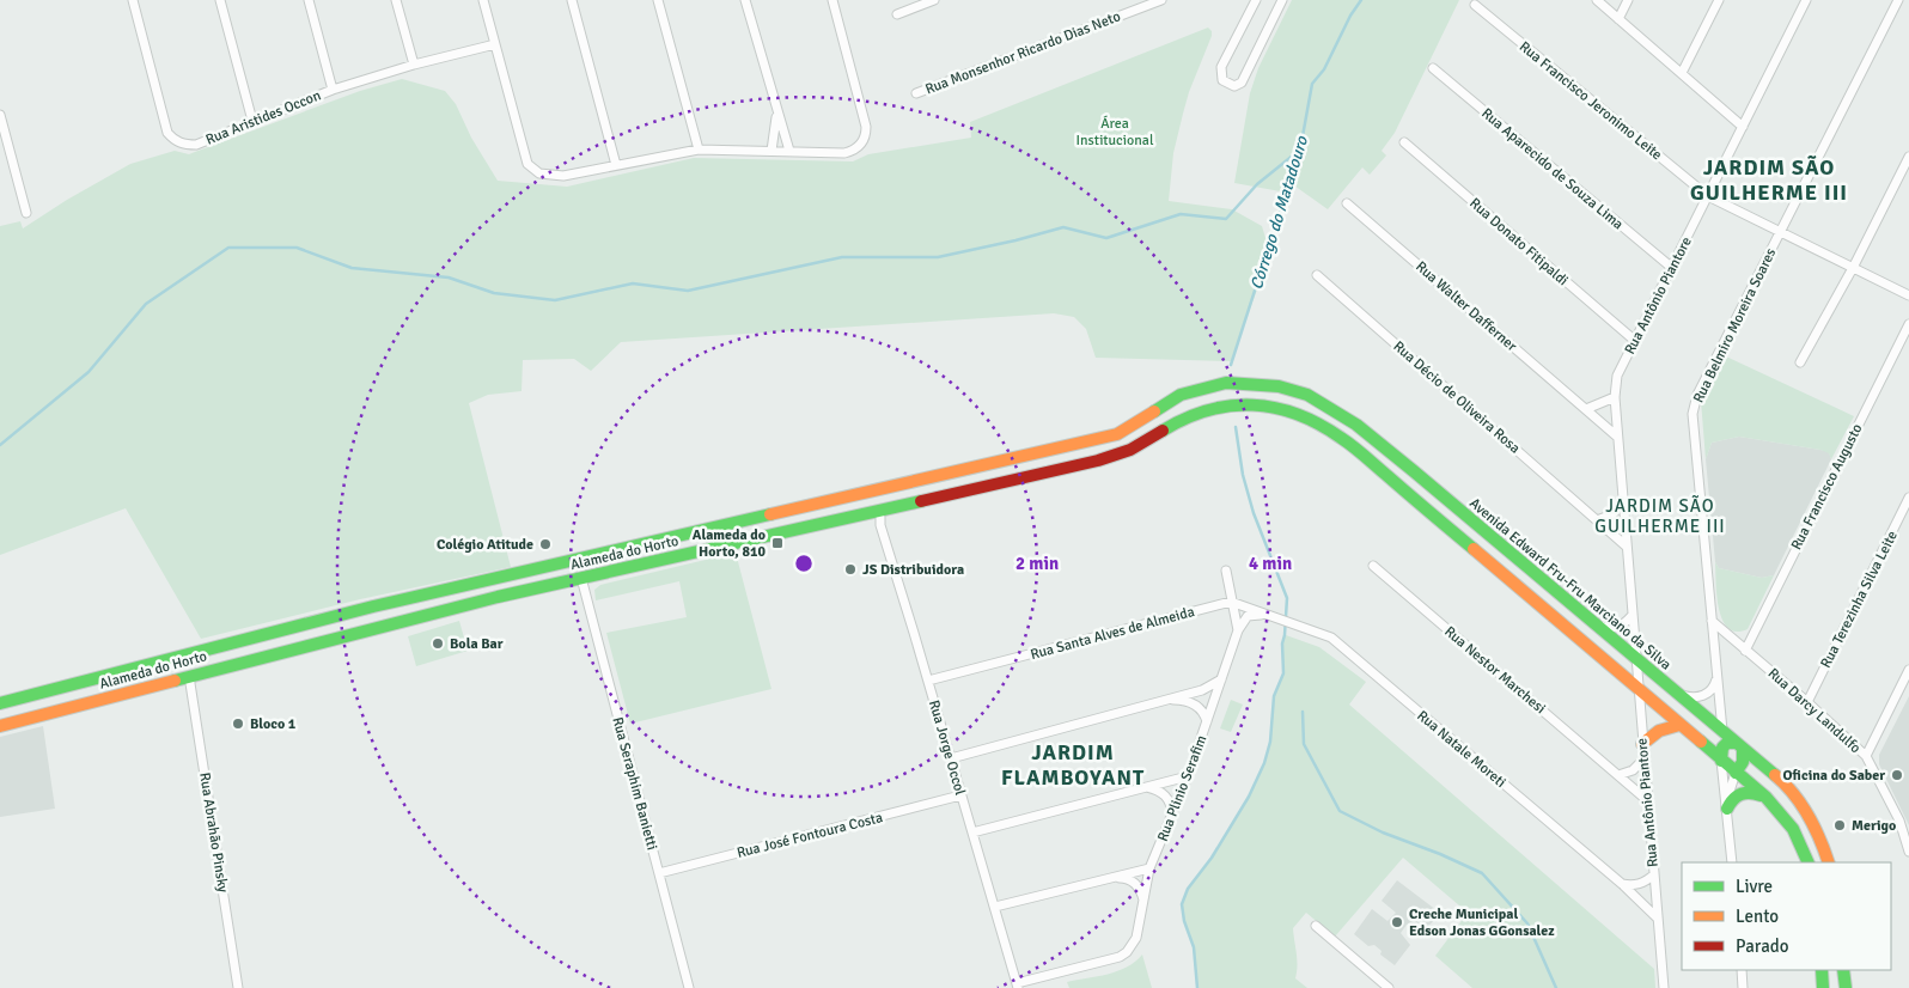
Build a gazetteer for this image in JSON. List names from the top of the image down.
{
  "streets": {
    "main road": ["Alameda do Horto", "Avenida Edward Fru-Fru Marciano da Silva"],
    "street": [
      "Rua Monsenhor Ricardo Dias Neto",
      "Rua Francisco Jeronimo Leite",
      "Rua Aristides Occon",
      "Rua Aparecido de Souza Lima",
      "Rua Donato Fitipaldi",
      "Rua Antônio Piantore",
      "Rua Walter Dafferner",
      "Rua Belmiro Moreira Soares",
      "Rua Décio de Oliveira Rosa",
      "Rua Francisco Augusto",
      "Rua Terezinha Silva Leite",
      "Rua Santa Alves de Almeida",
      "Rua Nestor Marchesi",
      "Rua Darcy Landulfo",
      "Rua Jorge Occol",
      "Rua Natale Moreti",
      "Rua Seraphim Banietti",
      "Rua Plinio Serafim",
      "Rua Abrahão Pinsky",
      "Rua José Fontoura Costa"
    ]
  },
  "crossings": [
    ["Rua Francisco Jeronimo Leite", "Rua Antônio Piantore"],
    ["Rua Francisco Jeronimo Leite", "Rua Belmiro Moreira Soares"],
    ["Rua Aparecido de Souza Lima", "Rua Antônio Piantore"],
    ["Rua Donato Fitipaldi", "Rua Antônio Piantore"],
    ["Rua Antônio Piantore", "Rua Walter Dafferner"],
    ["Rua Antônio Piantore", "Rua Décio de Oliveira Rosa"],
    ["Rua Antônio Piantore", "Alameda do Horto"],
    ["Rua Antônio Piantore", "Avenida Edward Fru-Fru Marciano da Silva"],
    ["Rua Antônio Piantore", "Rua Nestor Marchesi"],
    ["Rua Antônio Piantore", "Rua Natale Moreti"],
    ["Rua Belmiro Moreira Soares", "Avenida Edward Fru-Fru Marciano da Silva"],
    ["Rua Belmiro Moreira Soares", "Rua Darcy Landulfo"],
    ["Rua Francisco Augusto", "Rua Darcy Landulfo"],
    ["Alameda do Horto", "Avenida Edward Fru-Fru Marciano da Silva"],
    ["Alameda do Horto", "Rua Jorge Occol"],
    ["Alameda do Horto", "Rua Seraphim Banietti"],
    ["Alameda do Horto", "Rua Abrahão Pinsky"],
    ["Rua Terezinha Silva Leite", "Rua Darcy Landulfo"],
    ["Rua Santa Alves de Almeida", "Rua Jorge Occol"],
    ["Rua Jorge Occol", "Rua Plinio Serafim"],
    ["Rua Jorge Occol", "Rua José Fontoura Costa"],
    ["Rua Seraphim Banietti", "Rua José Fontoura Costa"]
  ],
  "districts": ["JARDIM SÃO GUILHERME III", "JARDIM SÃO GUILHERME III", "JARDIM FLAMBOYANT"],
  "water": ["Córrego do Matadouro"],
  "parks": ["Área Institucional"],
  "places": {
    "transit": ["Alameda do Horto, 810"],
    "other": [
      "Colégio Atitude",
      "JS Distribuidora",
      "Bola Bar",
      "Bloco 1",
      "Oficina do Saber",
      "Merigo",
      "Creche Municipal Edson Jonas GGonsalez"
    ]
  },
  "legend": ["Livre", "Lento", "Parado"],
  "rings": ["2 min", "4 min"]
}
